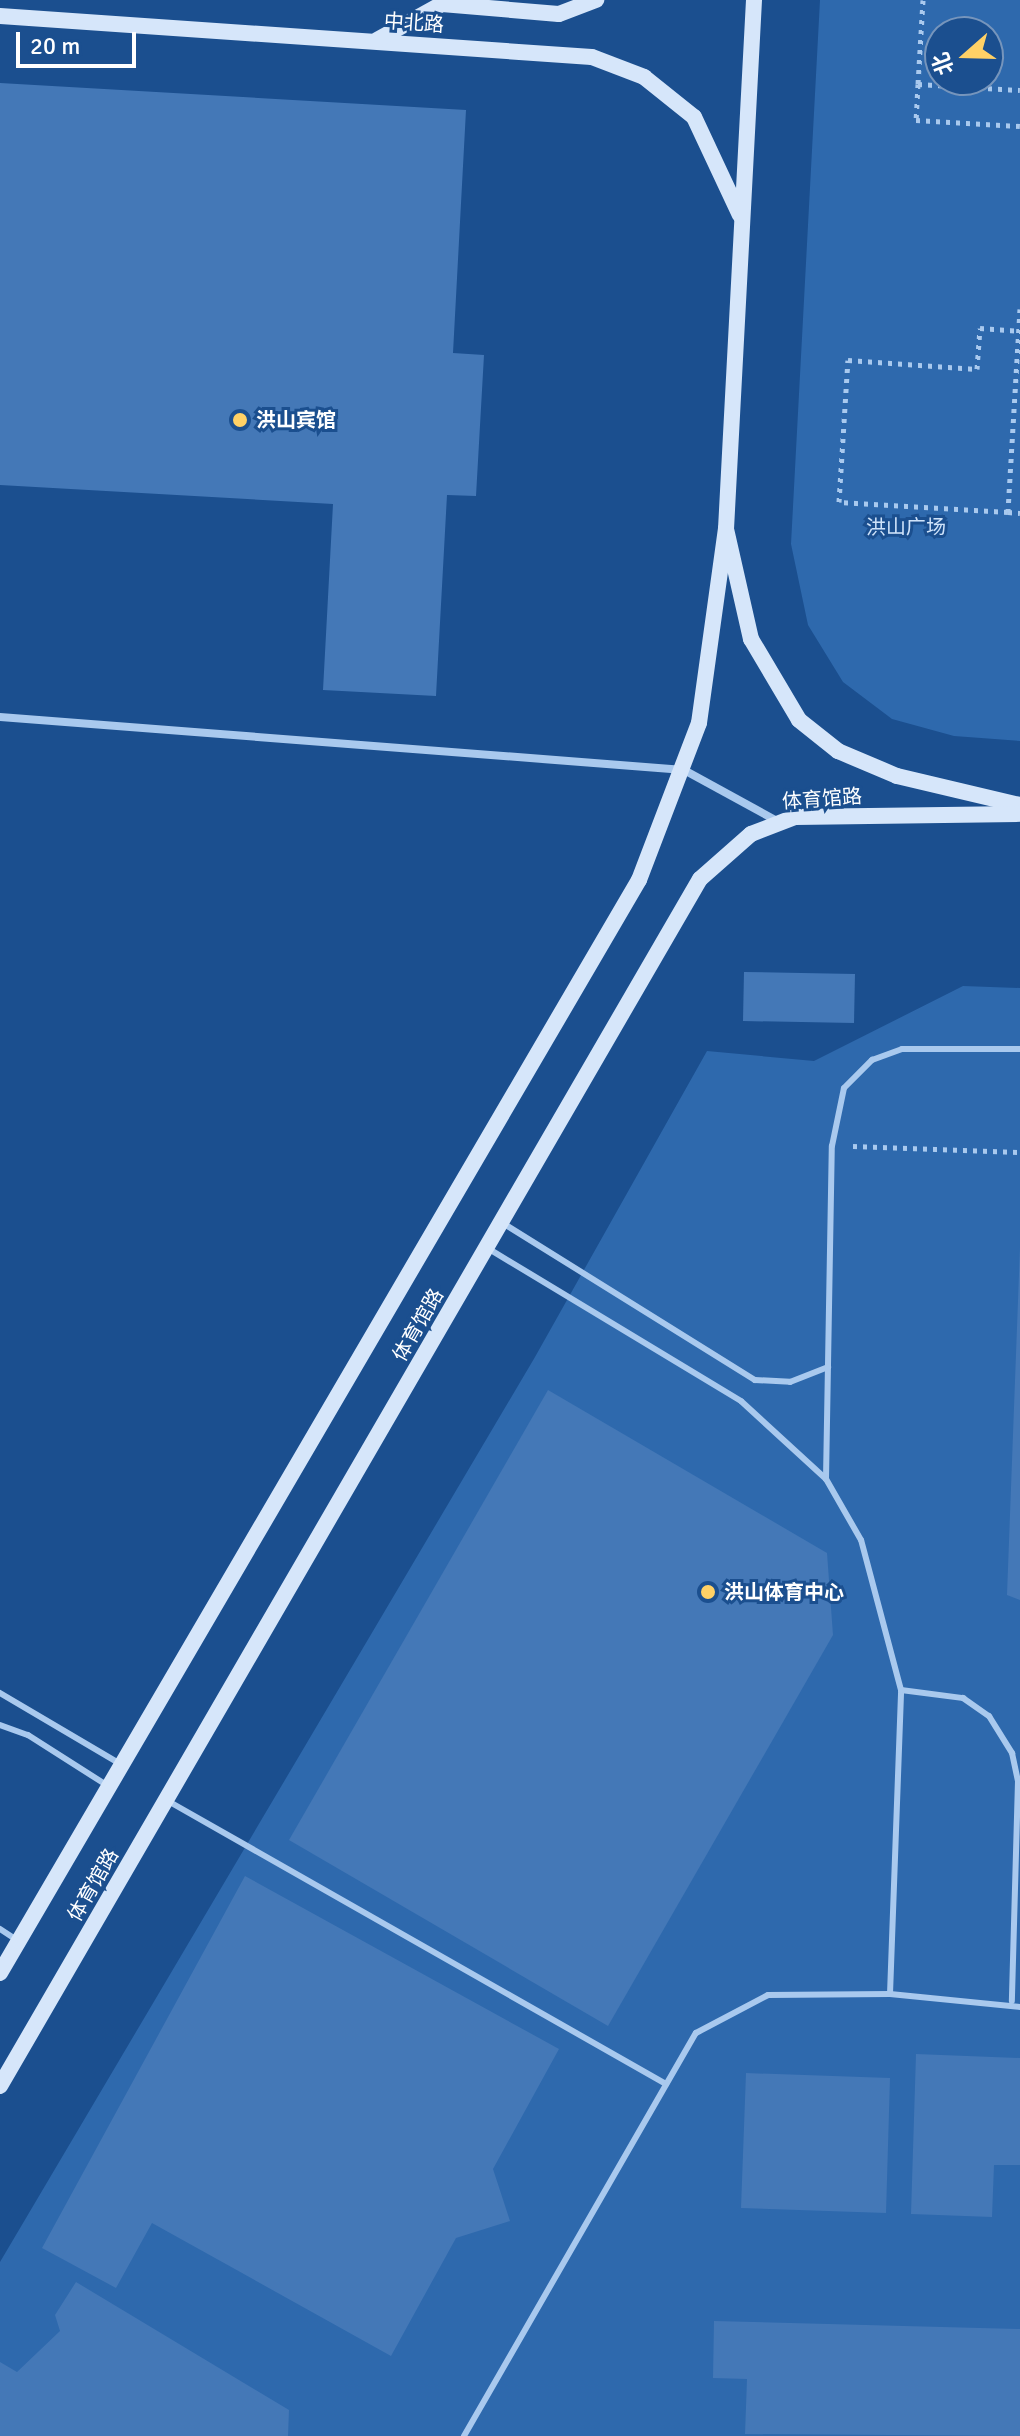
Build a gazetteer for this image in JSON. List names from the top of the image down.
{
  "streets": {
    "main road": ["中北路", "体育馆路"]
  },
  "parks": ["洪山广场"],
  "places": ["洪山宾馆", "洪山体育中心"],
  "scale_bar": "20 m",
  "north": "left"
}
